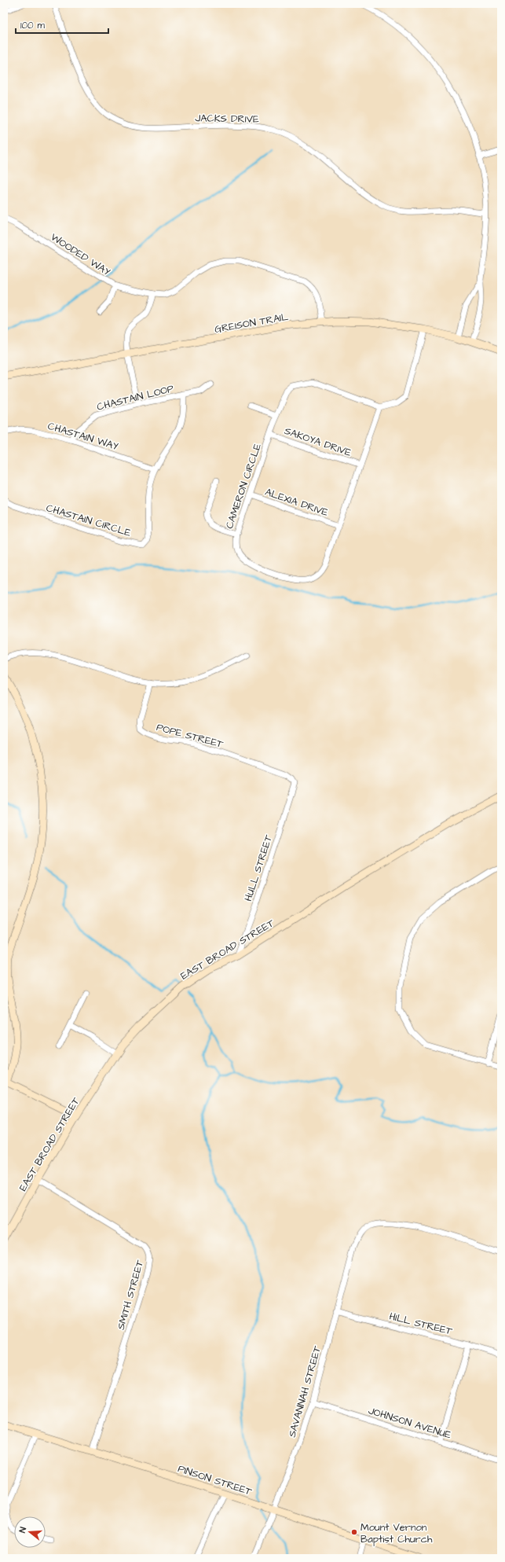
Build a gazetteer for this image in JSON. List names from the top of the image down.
{
  "streets": {
    "street": [
      "JACKS DRIVE",
      "WOODED WAY",
      "GREISON TRAIL",
      "CHASTAIN LOOP",
      "CHASTAIN WAY",
      "SAKOYA DRIVE",
      "CAMERON CIRCLE",
      "ALEXIA DRIVE",
      "CHASTAIN CIRCLE",
      "POPE STREET",
      "HULL STREET",
      "EAST BROAD STREET",
      "SMITH STREET",
      "HILL STREET",
      "SAVANNAH STREET",
      "JOHNSON AVENUE",
      "PINSON STREET"
    ]
  },
  "crossings": [
    ["WOODED WAY", "GREISON TRAIL"],
    ["CHASTAIN LOOP", "CHASTAIN WAY"],
    ["CHASTAIN LOOP", "CHASTAIN CIRCLE"],
    ["CHASTAIN WAY", "CHASTAIN CIRCLE"],
    ["SAKOYA DRIVE", "CAMERON CIRCLE"],
    ["CAMERON CIRCLE", "ALEXIA DRIVE"],
    ["POPE STREET", "HULL STREET"],
    ["HULL STREET", "EAST BROAD STREET"],
    ["EAST BROAD STREET", "SMITH STREET"],
    ["SMITH STREET", "PINSON STREET"],
    ["HILL STREET", "SAVANNAH STREET"],
    ["SAVANNAH STREET", "JOHNSON AVENUE"],
    ["SAVANNAH STREET", "PINSON STREET"]
  ],
  "places": ["Mount Vernon Baptist Church"],
  "scale_bar": "100 m",
  "north": "left"
}
